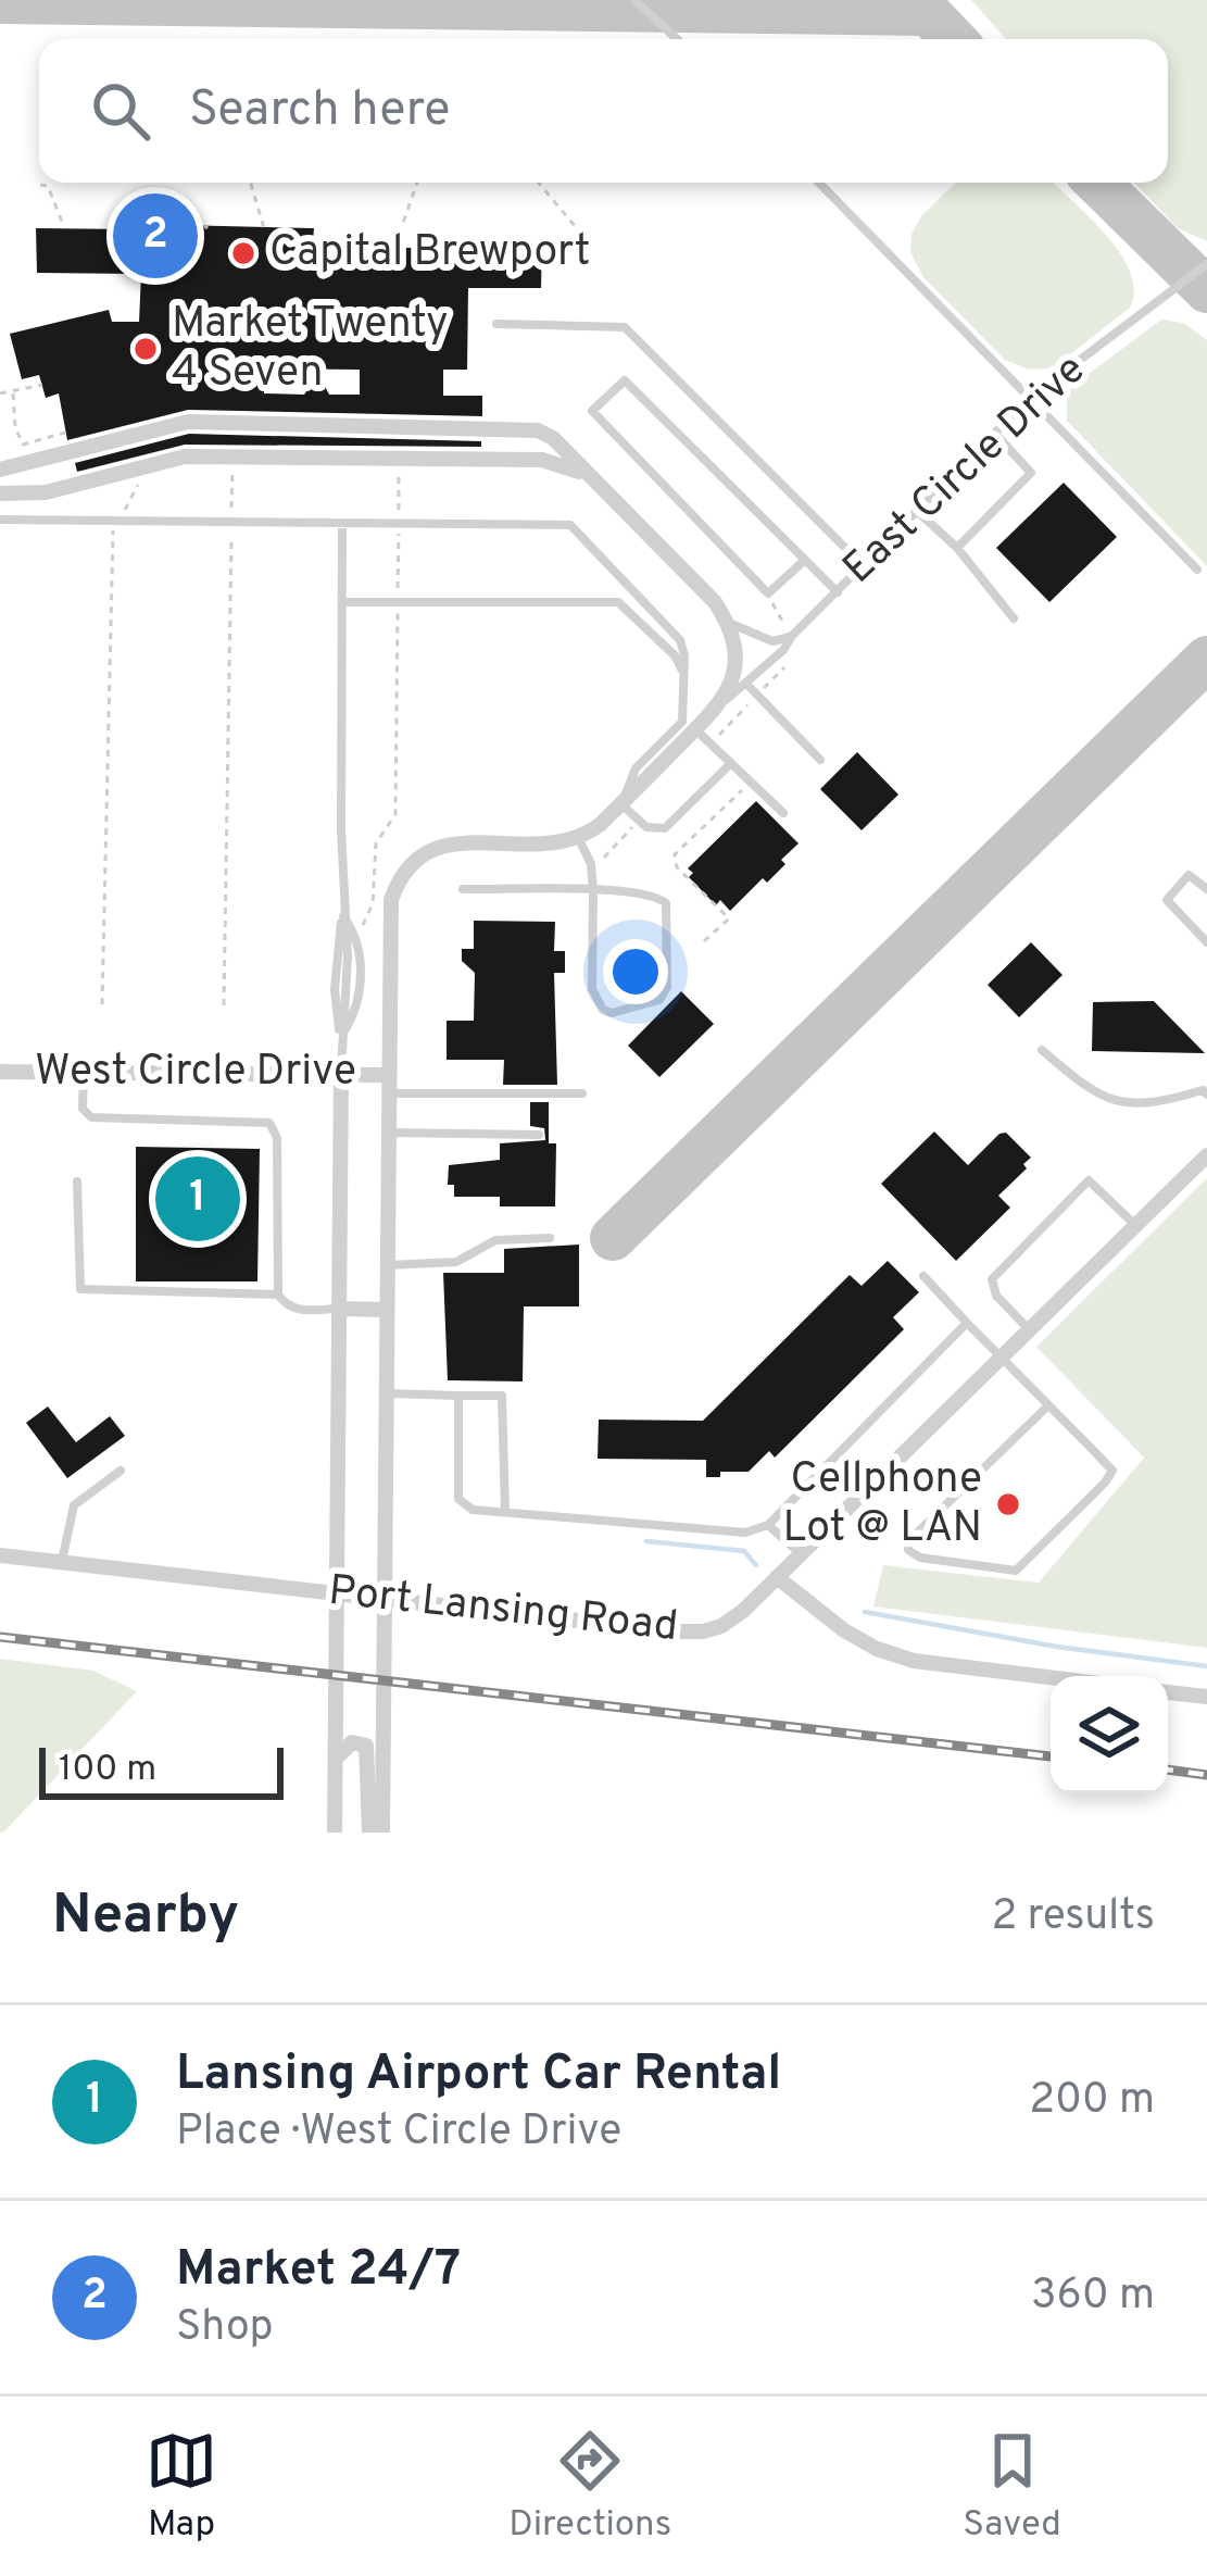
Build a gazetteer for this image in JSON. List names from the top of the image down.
{
  "streets": {
    "street": ["West Circle Drive", "Port Lansing Road"],
    "lane": ["East Circle Drive"]
  },
  "places": ["Capital Brewport", "Market Twenty 4 Seven", "Cellphone Lot @ LAN"],
  "scale_bar": "100 m",
  "page": {
    "search": "Search here",
    "pins": ["2", "1"],
    "scale": "100 m",
    "heading": ["Nearby", "2 results"],
    "list": [
      {
        "mark": "1",
        "name": "Lansing Airport Car Rental",
        "note": "Place · West Circle Drive",
        "value": "200 m"
      },
      {
        "mark": "2",
        "name": "Market 24/7",
        "note": "Shop",
        "value": "360 m"
      }
    ],
    "nav": ["Map", "Directions", "Saved"]
  }
}
